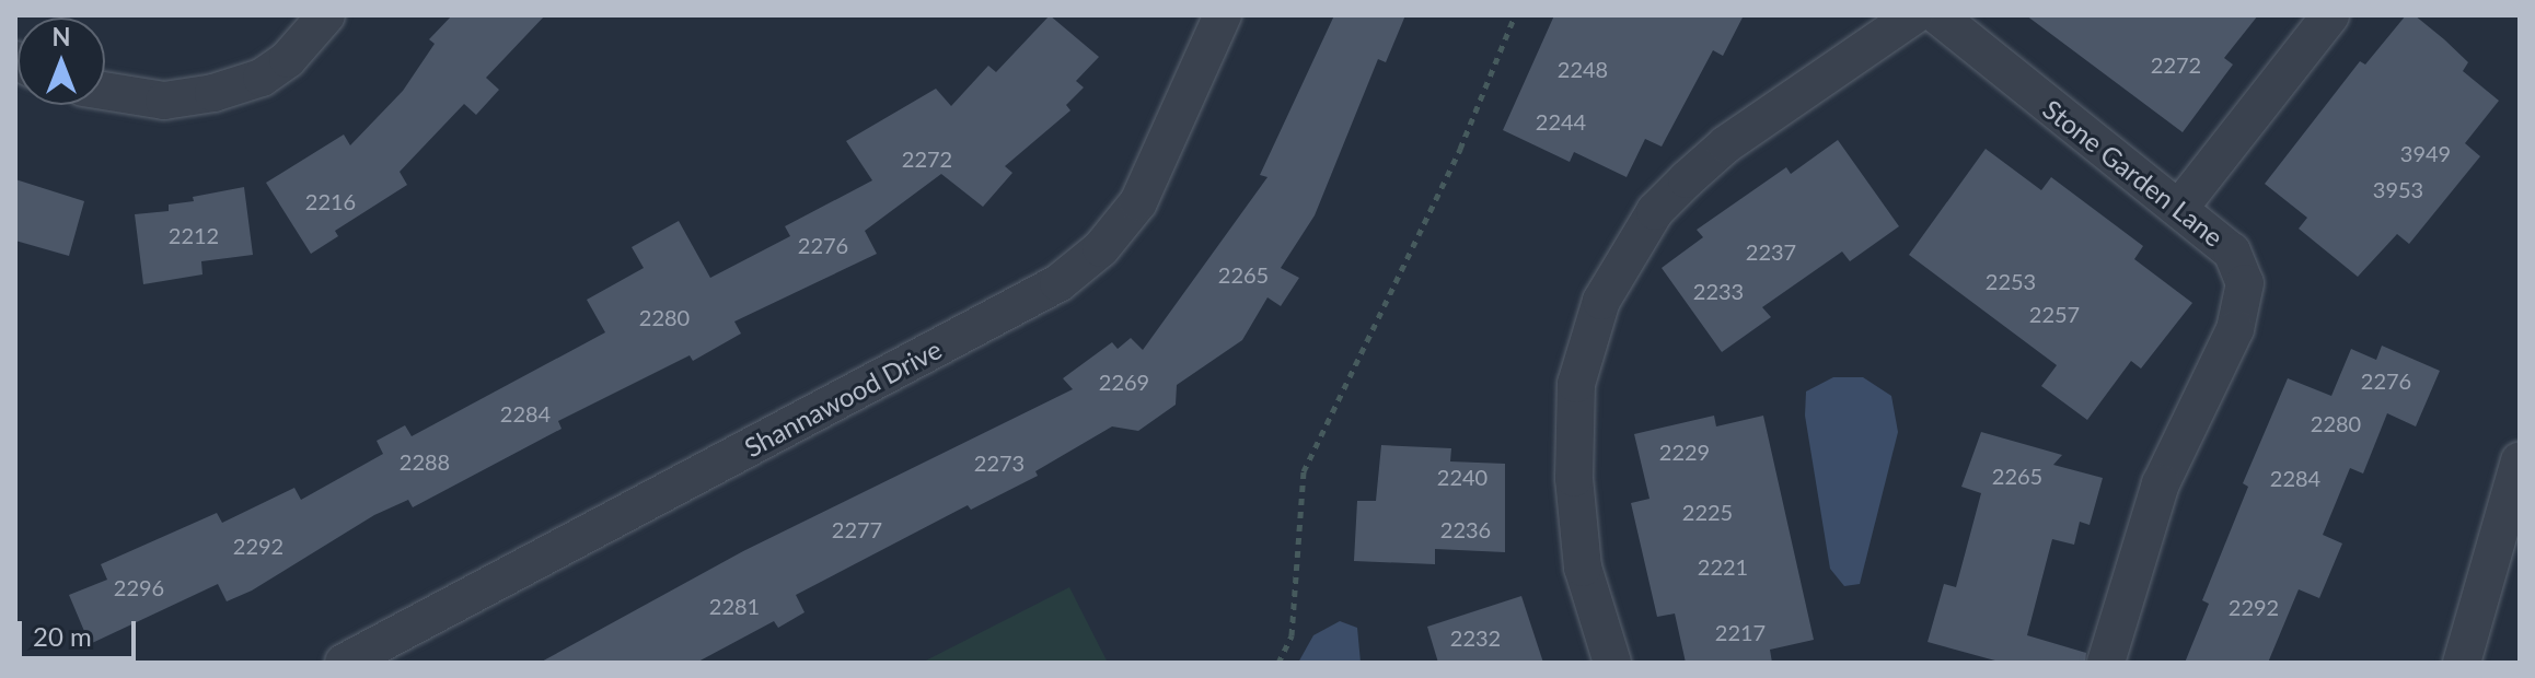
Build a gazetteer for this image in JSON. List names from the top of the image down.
{
  "streets": {
    "street": ["Stone Garden Lane", "Shannawood Drive"]
  },
  "house_numbers": [
    "2272",
    "2248",
    "2244",
    "3949",
    "2272",
    "3953",
    "2216",
    "2212",
    "2276",
    "2237",
    "2265",
    "2253",
    "2233",
    "2257",
    "2280",
    "2276",
    "2269",
    "2284",
    "2280",
    "2229",
    "2288",
    "2273",
    "2265",
    "2240",
    "2284",
    "2225",
    "2277",
    "2236",
    "2292",
    "2221",
    "2296",
    "2281",
    "2292",
    "2217",
    "2232"
  ],
  "scale_bar": "20 m",
  "north": "top"
}
